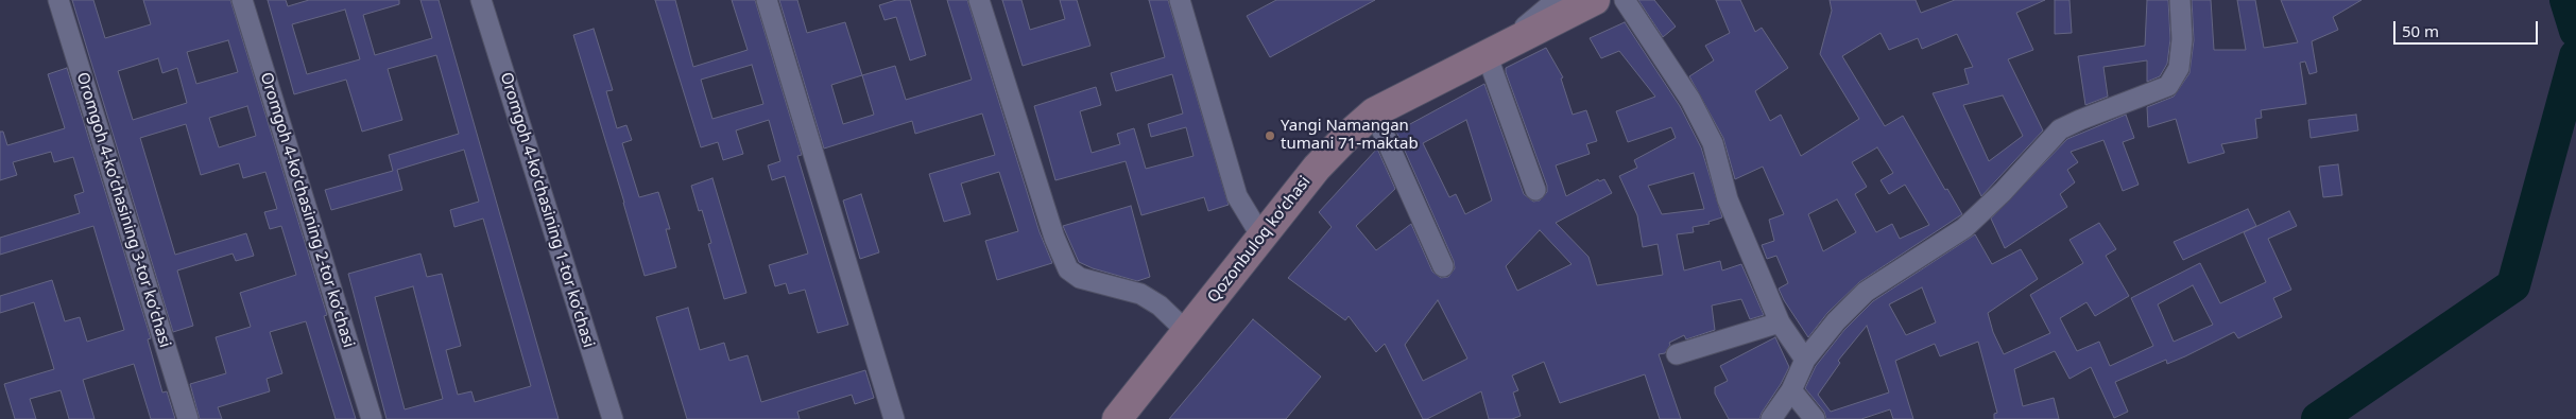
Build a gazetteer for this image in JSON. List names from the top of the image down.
{
  "streets": {
    "main road": ["Qozonbuloq koʻchasi"],
    "street": ["Oromgoh 4-koʻchasining 3-tor koʻchasi", "Oromgoh 4-koʻchasining 2-tor koʻchasi", "Oromgoh 4-koʻchasining 1-tor koʻchasi"]
  },
  "places": ["Yangi Namangan tumani 71-maktab"],
  "scale_bar": "50 m"
}
